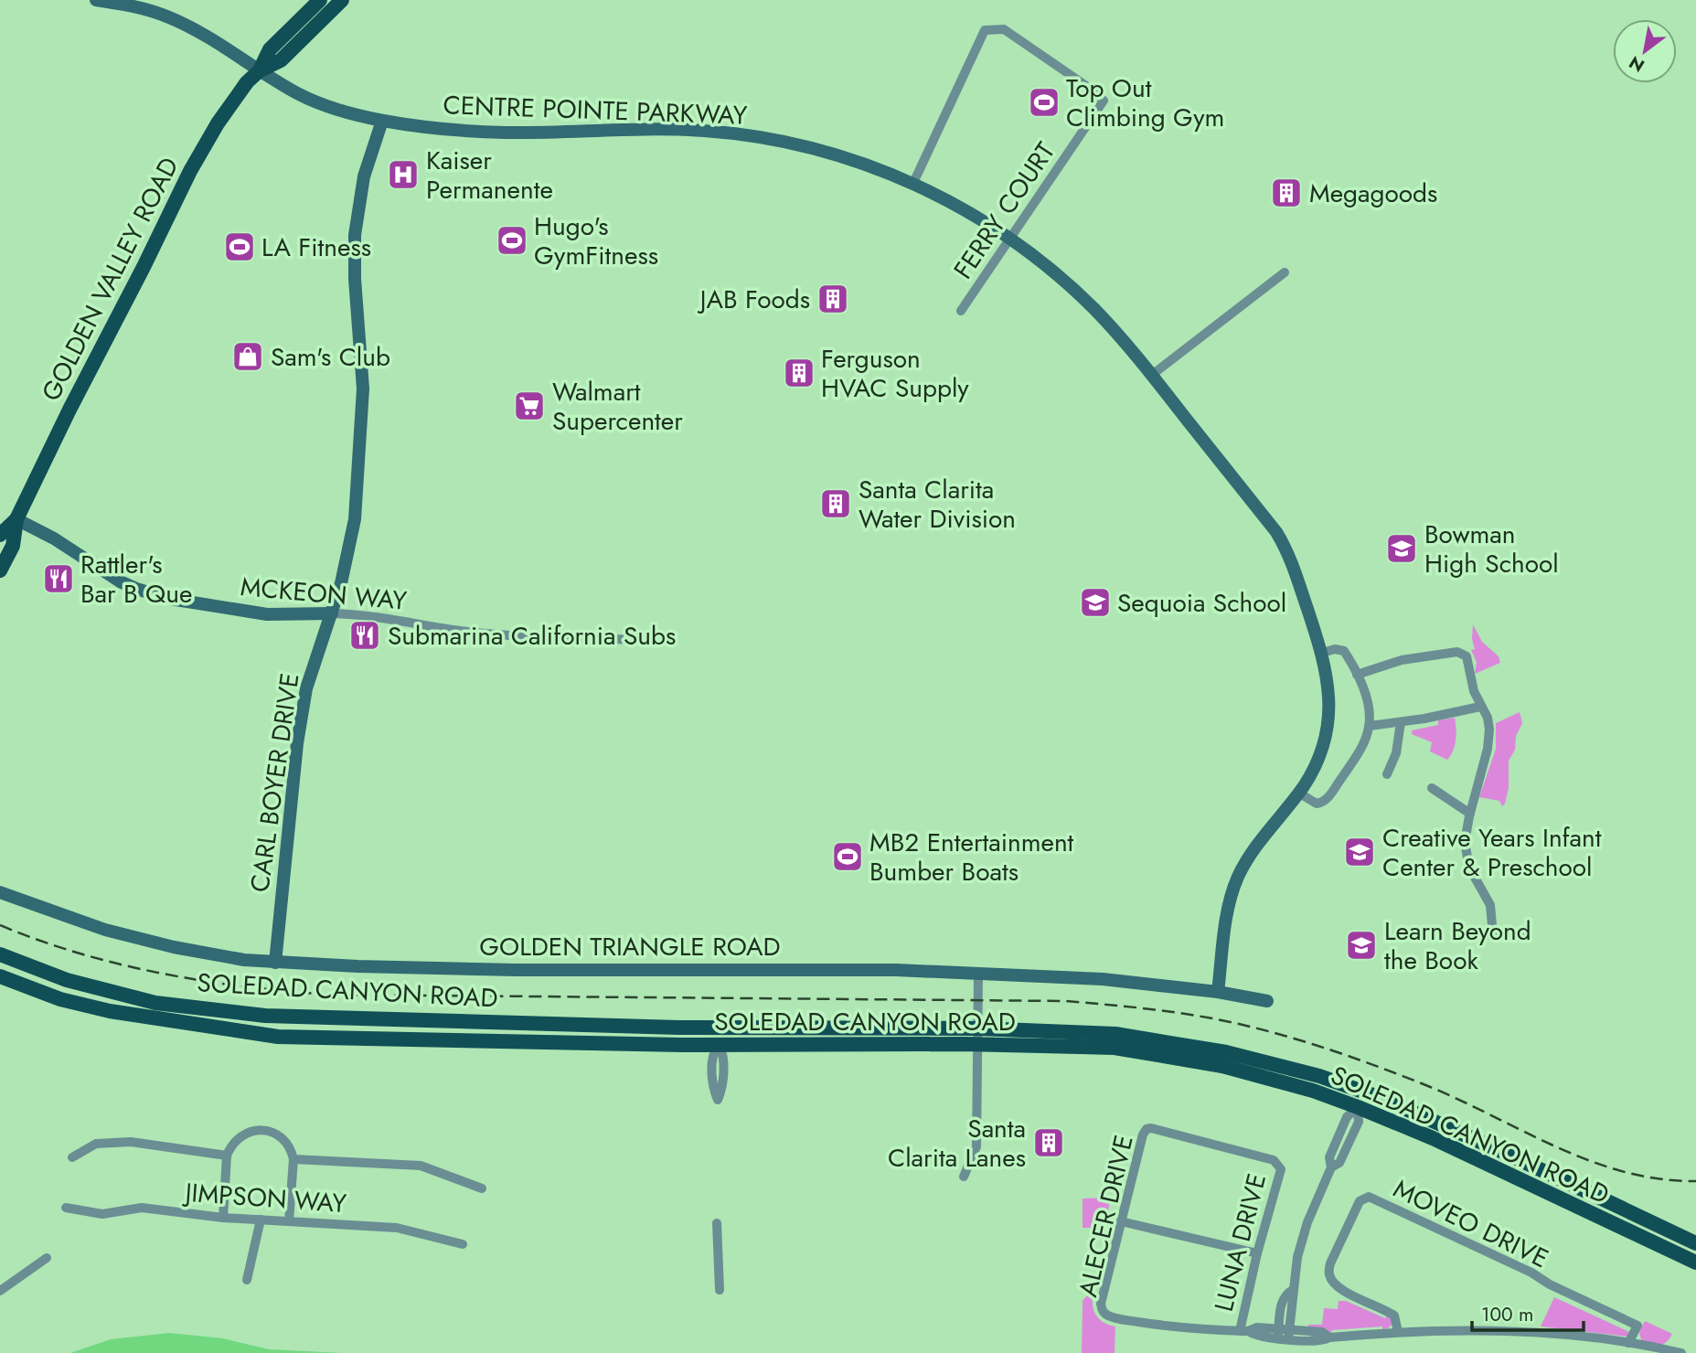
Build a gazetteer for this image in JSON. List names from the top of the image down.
{
  "streets": {
    "main road": ["GOLDEN VALLEY ROAD", "SOLEDAD CANYON ROAD"],
    "street": [
      "CENTRE POINTE PARKWAY",
      "FERRY COURT",
      "MCKEON WAY",
      "CARL BOYER DRIVE",
      "GOLDEN TRIANGLE ROAD",
      "JIMPSON WAY",
      "ALECER DRIVE",
      "MOVEO DRIVE",
      "LUNA DRIVE"
    ]
  },
  "crossings": [
    ["CENTRE POINTE PARKWAY", "FERRY COURT"],
    ["CENTRE POINTE PARKWAY", "GOLDEN VALLEY ROAD"],
    ["CENTRE POINTE PARKWAY", "CARL BOYER DRIVE"],
    ["CENTRE POINTE PARKWAY", "GOLDEN TRIANGLE ROAD"],
    ["GOLDEN VALLEY ROAD", "MCKEON WAY"],
    ["MCKEON WAY", "CARL BOYER DRIVE"],
    ["CARL BOYER DRIVE", "GOLDEN TRIANGLE ROAD"],
    ["ALECER DRIVE", "LUNA DRIVE"]
  ],
  "places": {
    "sports": [
      "Top Out Climbing Gym",
      "Hugo's GymFitness",
      "LA Fitness",
      "MB2 Entertainment Bumber Boats"
    ],
    "hospital": ["Kaiser Permanente"],
    "building": [
      "Megagoods",
      "JAB Foods",
      "Ferguson HVAC Supply",
      "Santa Clarita Water Division",
      "Santa Clarita Lanes"
    ],
    "shop": ["Sam's Club"],
    "supermarket": ["Walmart Supercenter"],
    "school or university": [
      "Bowman High School",
      "Sequoia School",
      "Creative Years Infant Center & Preschool",
      "Learn Beyond the Book"
    ],
    "restaurant": ["Rattler's Bar B Que", "Submarina California Subs"]
  },
  "scale_bar": "100 m",
  "north": "bottom left"
}
